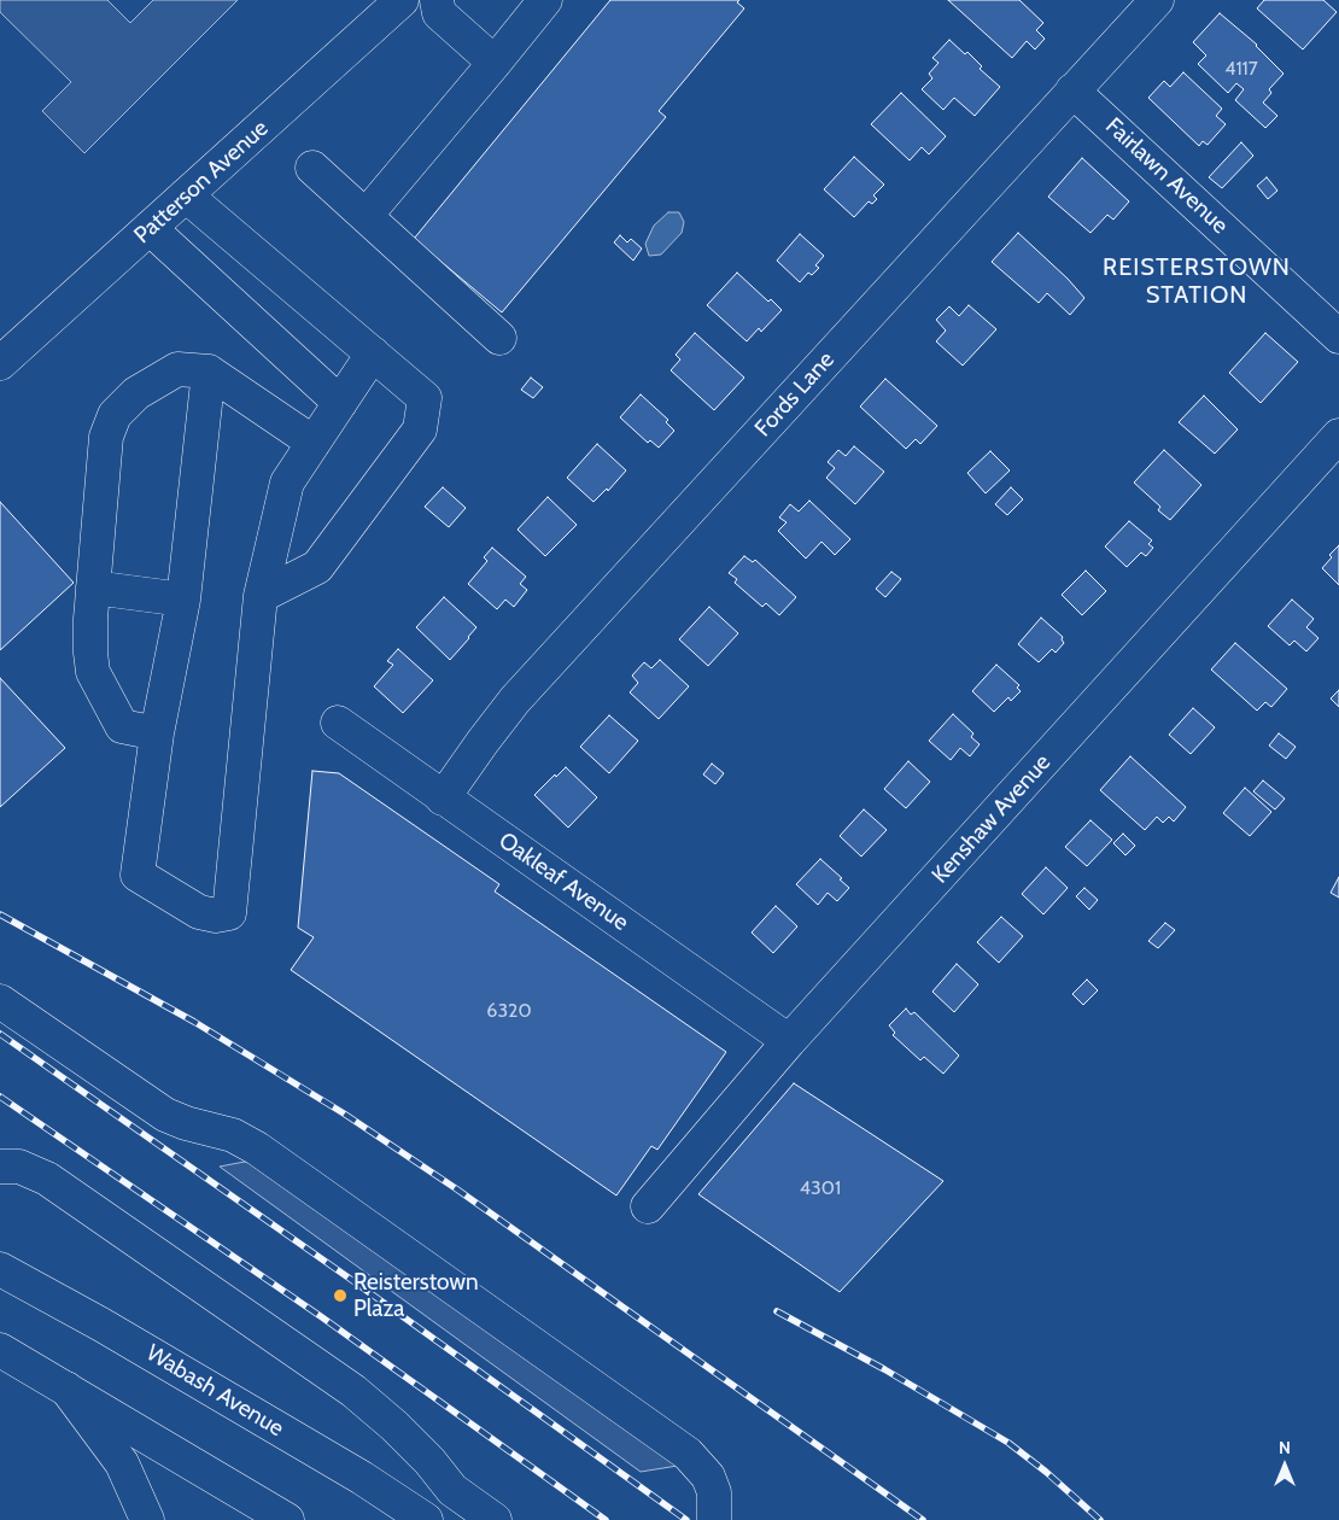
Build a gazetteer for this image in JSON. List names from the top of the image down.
{
  "streets": {
    "street": [
      "Fairlawn Avenue",
      "Patterson Avenue",
      "Fords Lane",
      "Kenshaw Avenue",
      "Oakleaf Avenue",
      "Wabash Avenue"
    ]
  },
  "crossings": [
    ["Fairlawn Avenue", "Fords Lane"],
    ["Fords Lane", "Oakleaf Avenue"],
    ["Kenshaw Avenue", "Oakleaf Avenue"]
  ],
  "districts": ["REISTERSTOWN STATION"],
  "places": ["Reisterstown Plaza"],
  "house_numbers": ["4117", "6320", "4301"],
  "north": "top"
}
